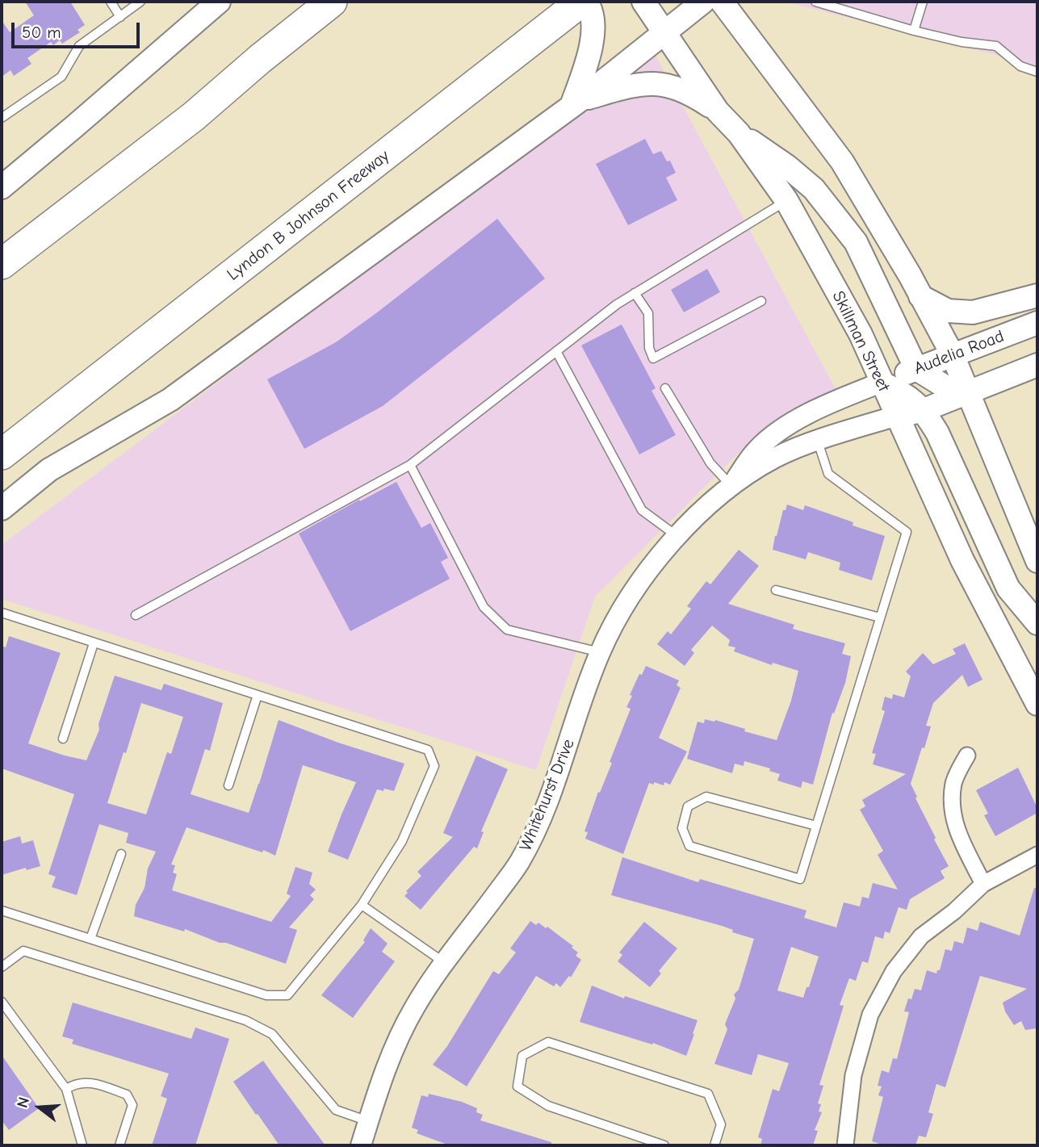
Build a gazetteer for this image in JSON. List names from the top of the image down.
{
  "streets": {
    "highway": ["Lyndon B Johnson Freeway"],
    "main road": ["Skillman Street", "Audelia Road"],
    "street": ["Whitehurst Drive"]
  },
  "crossings": [
    ["Skillman Street", "Audelia Road"],
    ["Skillman Street", "Whitehurst Drive"],
    ["Audelia Road", "Whitehurst Drive"]
  ],
  "scale_bar": "50 m",
  "north": "left"
}
